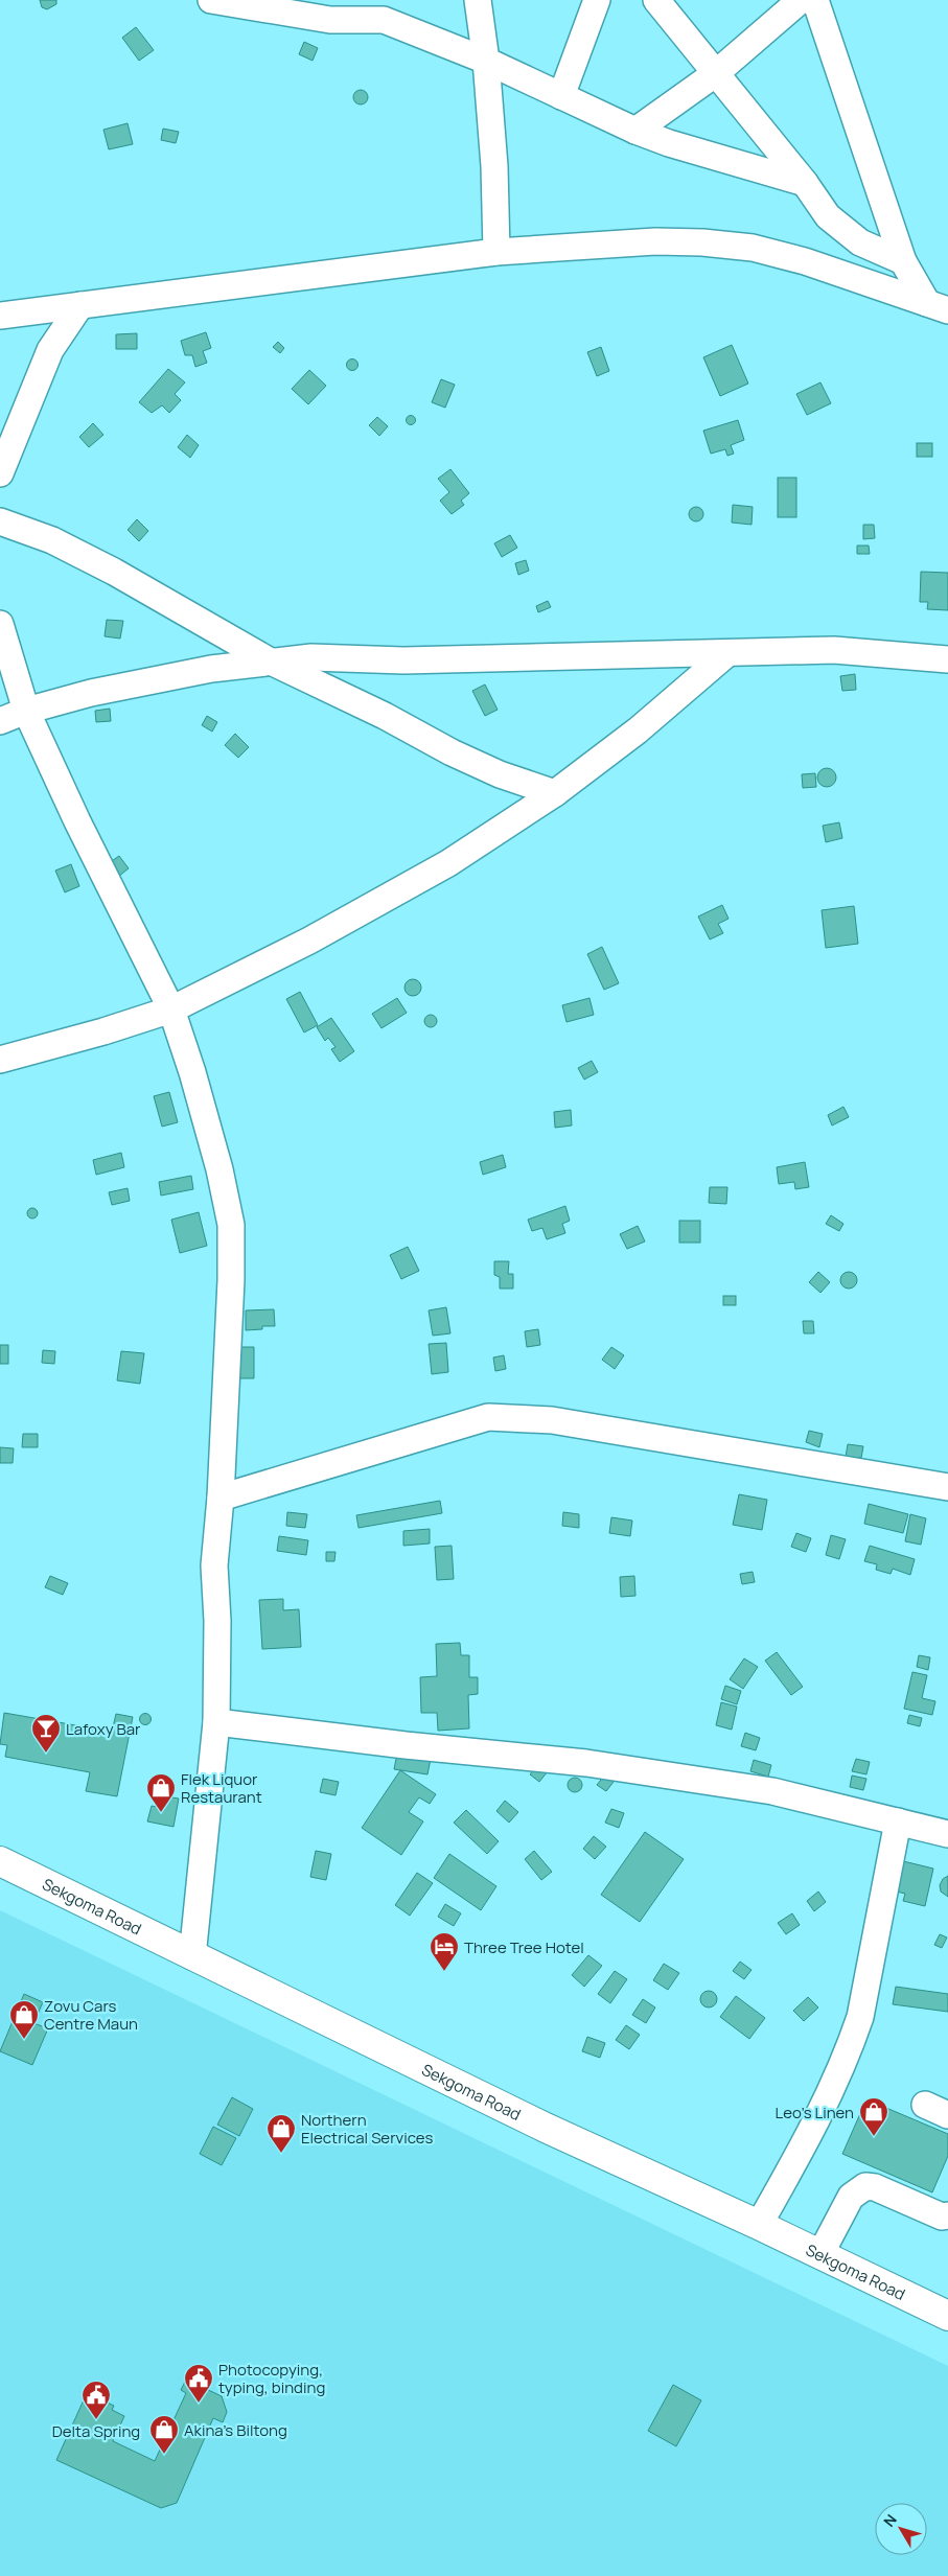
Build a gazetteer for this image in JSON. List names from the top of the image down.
{
  "streets": {
    "highway": ["Sekgoma Road"]
  },
  "places": {
    "bar": ["Lafoxy Bar"],
    "shop": [
      "Flek Liquor Restaurant",
      "Zovu Cars Centre Maun",
      "Leo's Linen",
      "Northern Electrical Services",
      "Akina's Biltong"
    ],
    "hotel": ["Three Tree Hotel"],
    "public building": ["Photocopying, typing, binding", "Delta Spring"]
  },
  "north": "top left"
}
